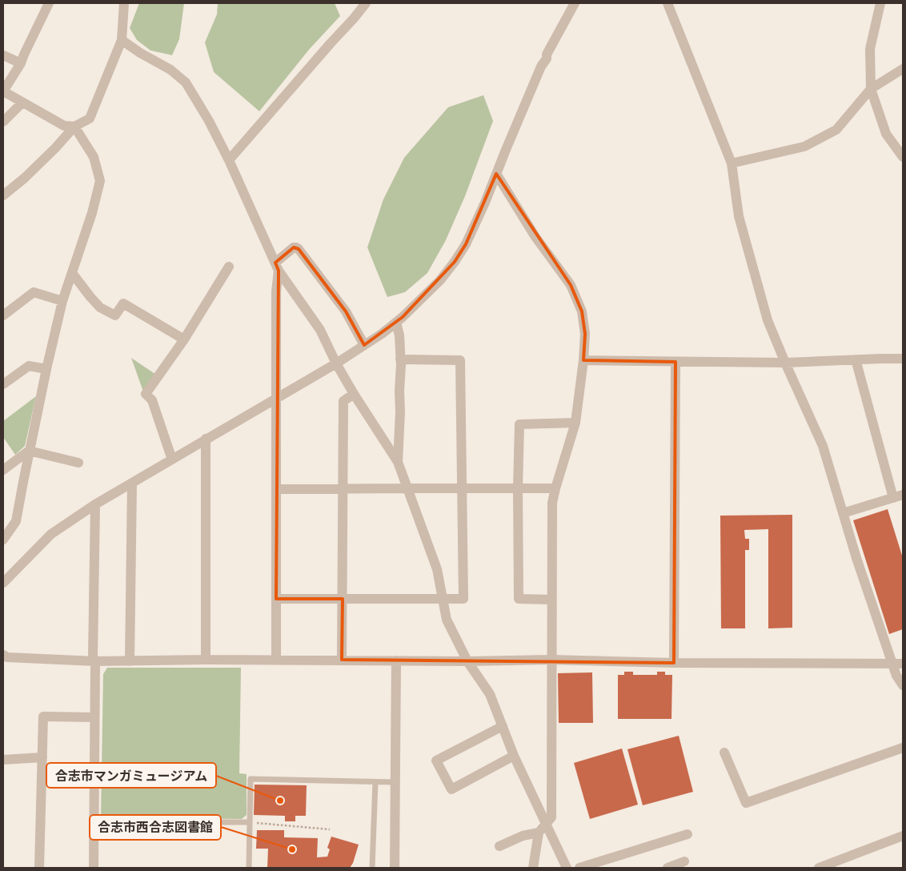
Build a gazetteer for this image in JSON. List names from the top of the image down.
{
  "places": ["合志市マンガミュージアム", "合志市西合志図書館"]
}
